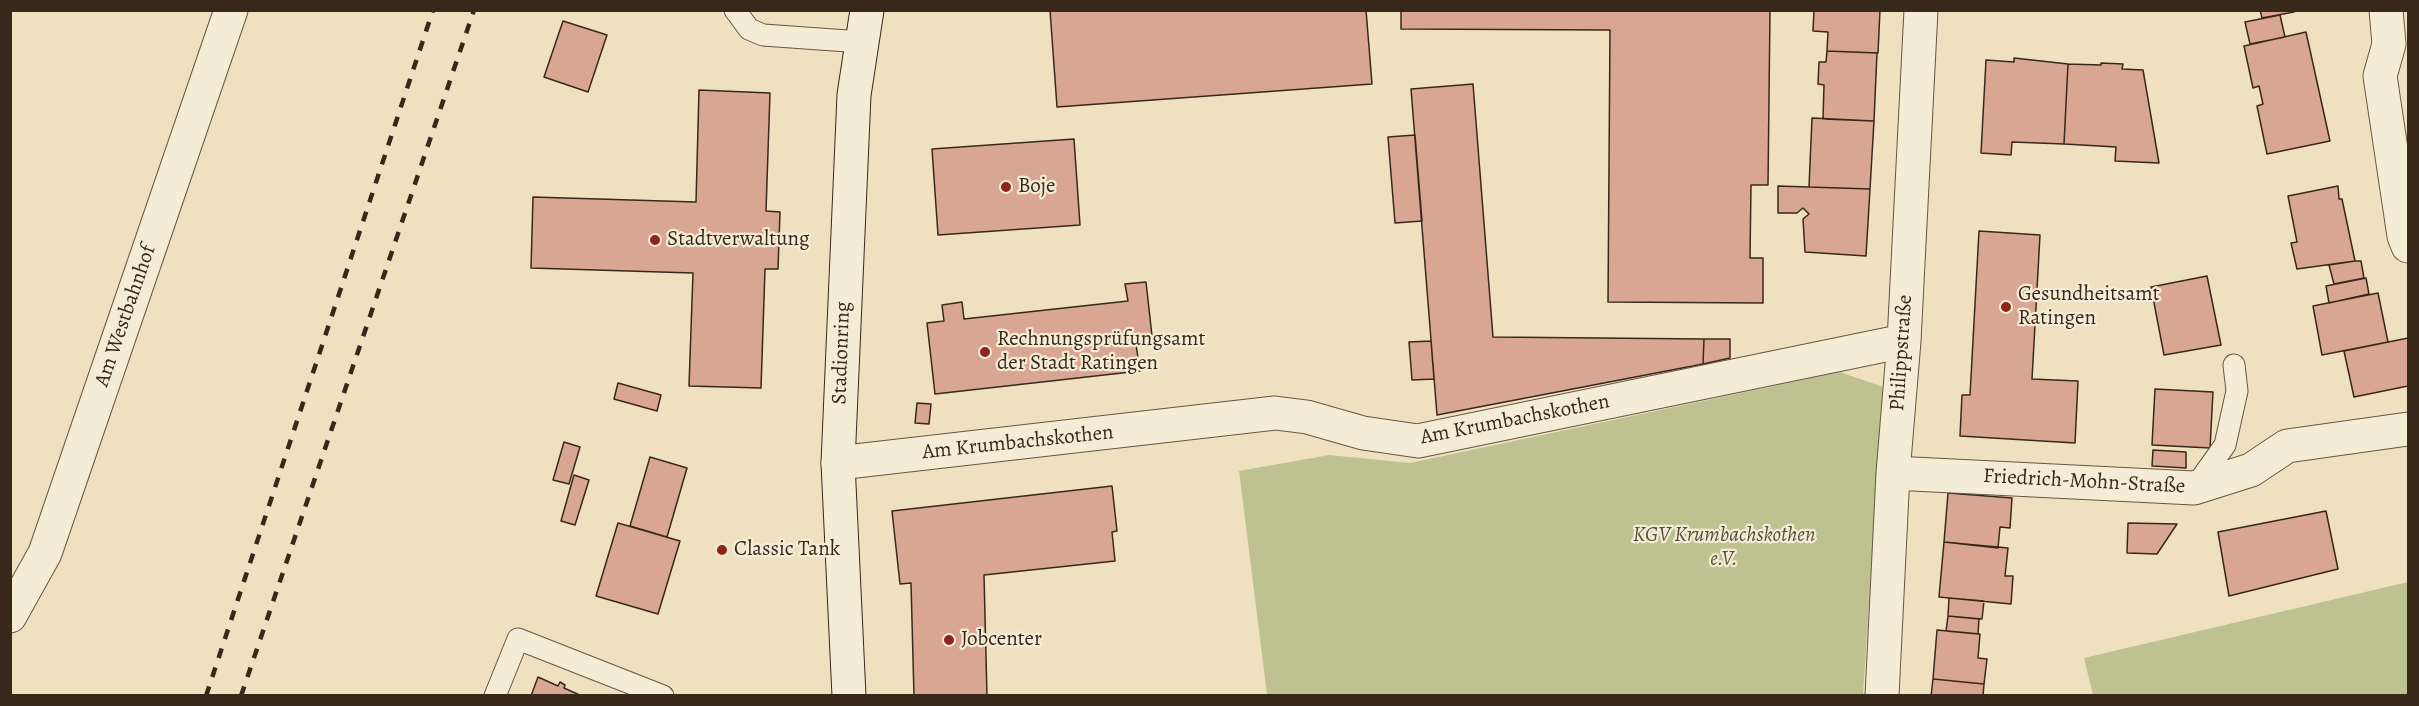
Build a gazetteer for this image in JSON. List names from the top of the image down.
{
  "streets": {
    "street": [
      "Am Westbahnhof",
      "Stadionring",
      "Philippstraße",
      "Am Krumbachskothen",
      "Friedrich-Mohn-Straße"
    ]
  },
  "crossings": [
    ["Stadionring", "Am Krumbachskothen"],
    ["Philippstraße", "Am Krumbachskothen"],
    ["Philippstraße", "Friedrich-Mohn-Straße"]
  ],
  "parks": ["KGV Krumbachskothen e.V."],
  "places": [
    "Boje",
    "Stadtverwaltung",
    "Gesundheitsamt Ratingen",
    "Rechnungsprüfungsamt der Stadt Ratingen",
    "Classic Tank",
    "Jobcenter"
  ]
}
